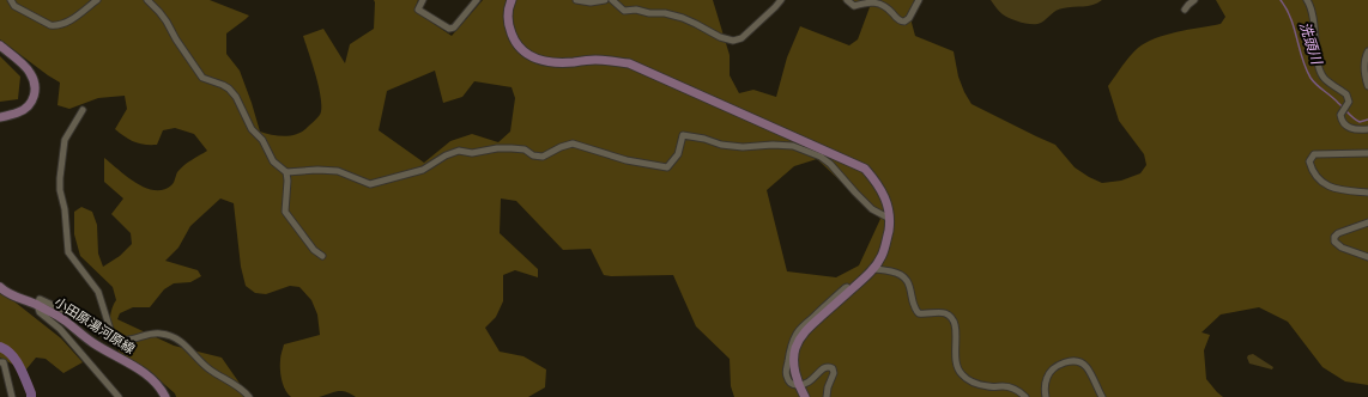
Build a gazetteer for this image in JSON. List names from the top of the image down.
{
  "streets": {
    "street": ["小田原湯河原線"]
  },
  "water": ["洗頭川"]
}
